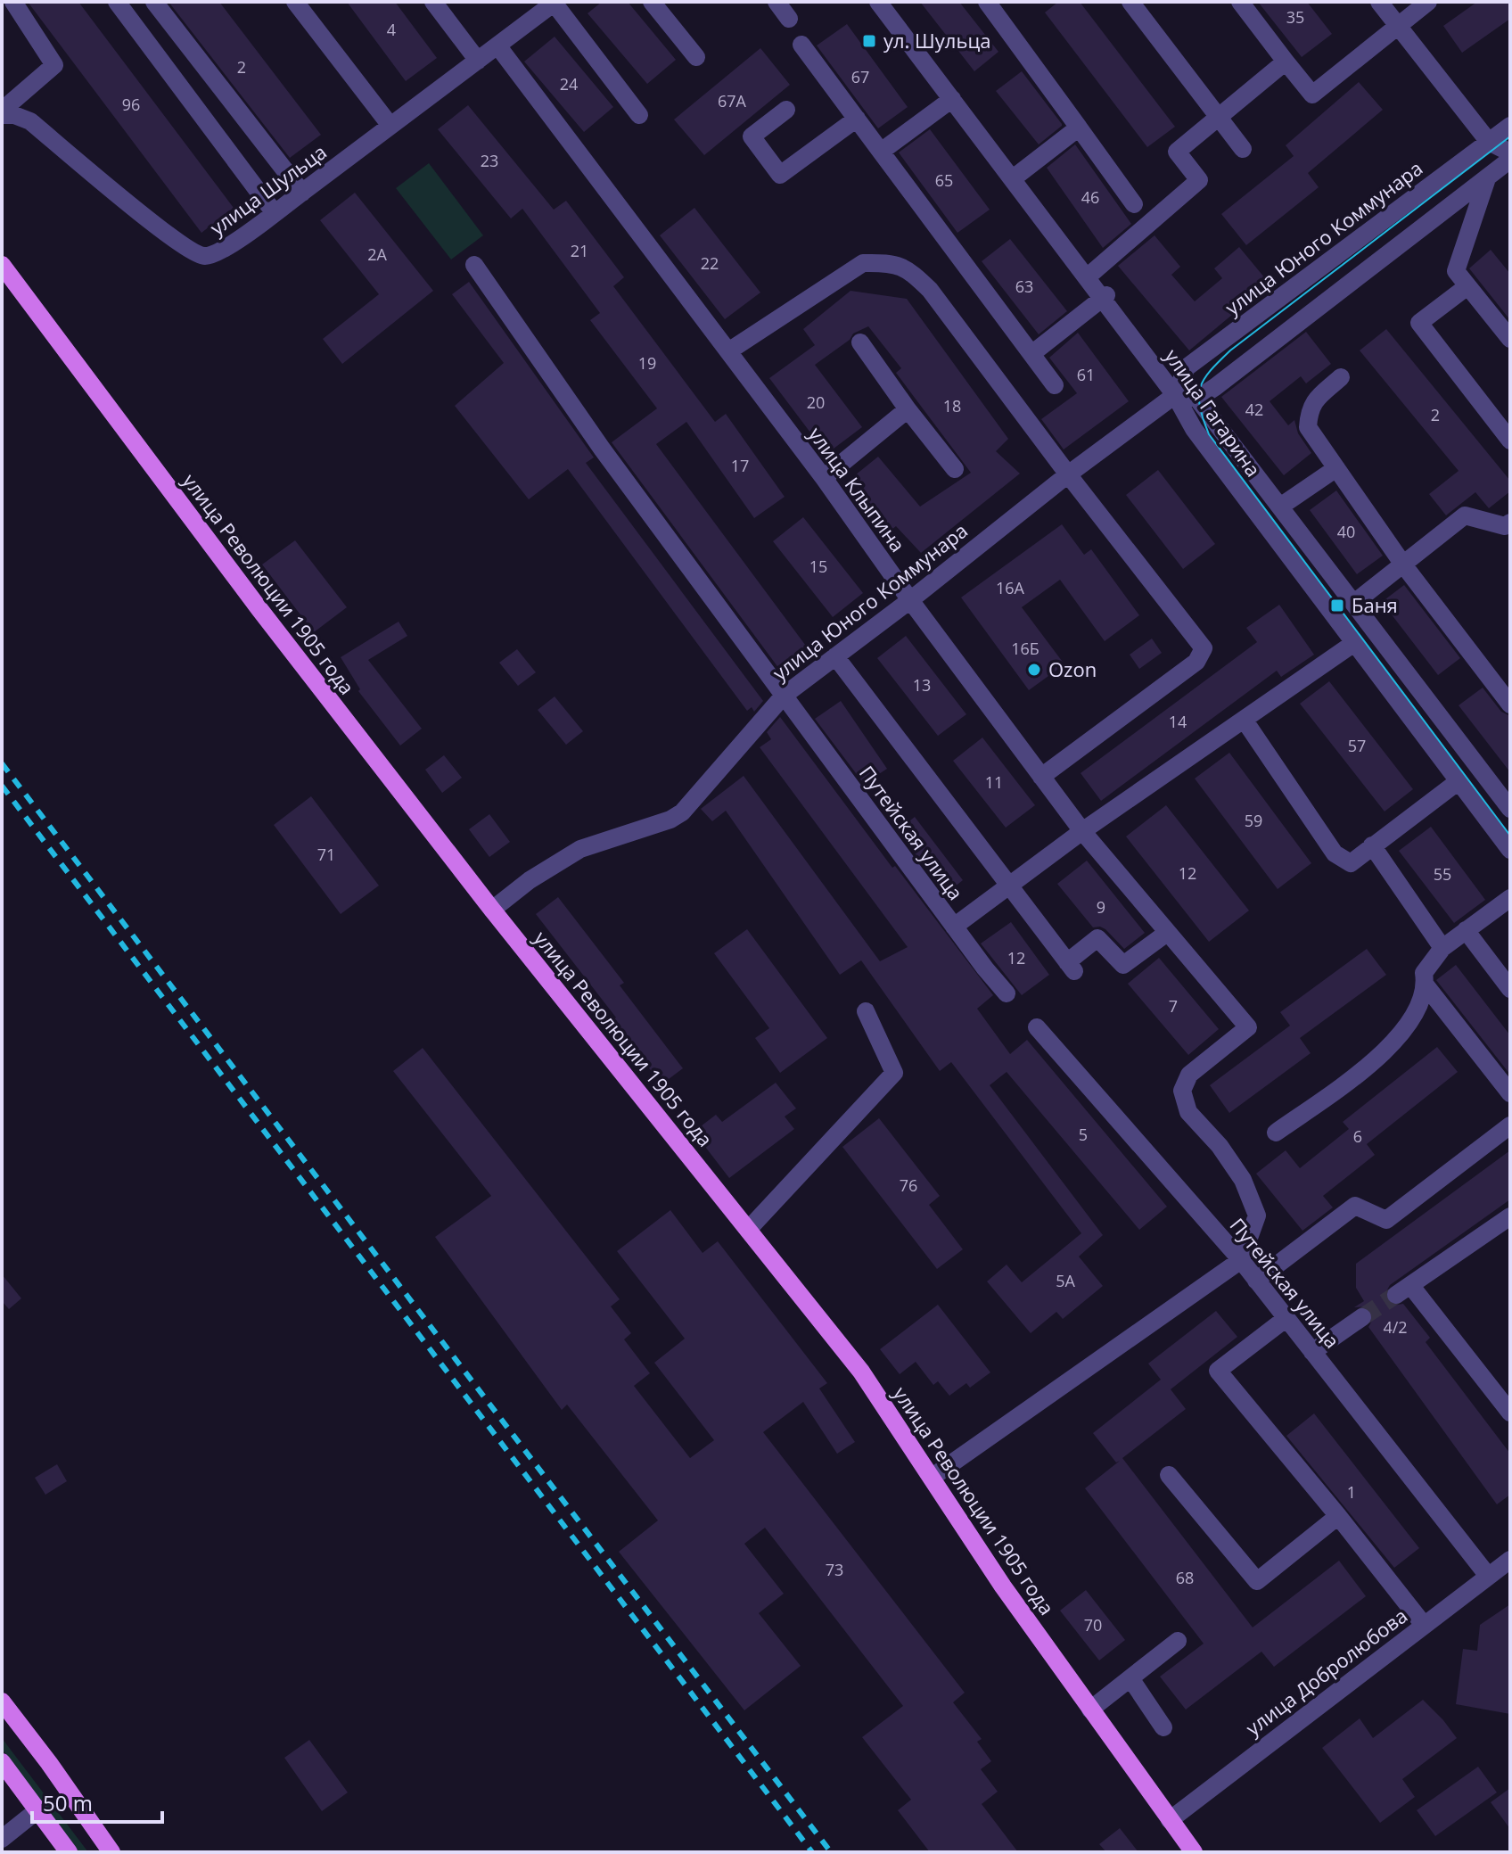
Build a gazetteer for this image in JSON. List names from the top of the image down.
{
  "streets": {
    "main road": ["улица Революции 1905 года"],
    "street": [
      "улица Шульца",
      "улица Юного Коммунара",
      "улица Гагарина",
      "улица Клыпина",
      "Путейская улица",
      "улица Добролюбова"
    ]
  },
  "crossings": [
    ["улица Шульца", "улица Клыпина"],
    ["улица Юного Коммунара", "улица Гагарина"],
    ["улица Юного Коммунара", "улица Клыпина"],
    ["улица Юного Коммунара", "улица Революции 1905 года"],
    ["улица Юного Коммунара", "Путейская улица"],
    ["улица Клыпина", "Путейская улица"],
    ["улица Революции 1905 года", "улица Добролюбова"],
    ["Путейская улица", "улица Добролюбова"]
  ],
  "places": {
    "transit": ["ул. Шульца", "Баня"],
    "other": ["Ozon"]
  },
  "house_numbers": [
    "35",
    "4",
    "2",
    "67",
    "24",
    "67А",
    "96",
    "23",
    "65",
    "46",
    "21",
    "2А",
    "22",
    "63",
    "19",
    "61",
    "20",
    "18",
    "42",
    "2",
    "17",
    "40",
    "15",
    "16А",
    "16Б",
    "13",
    "14",
    "57",
    "11",
    "59",
    "71",
    "12",
    "55",
    "9",
    "12",
    "7",
    "5",
    "6",
    "76",
    "5А",
    "4/2",
    "1",
    "73",
    "68",
    "70"
  ],
  "scale_bar": "50 m"
}
